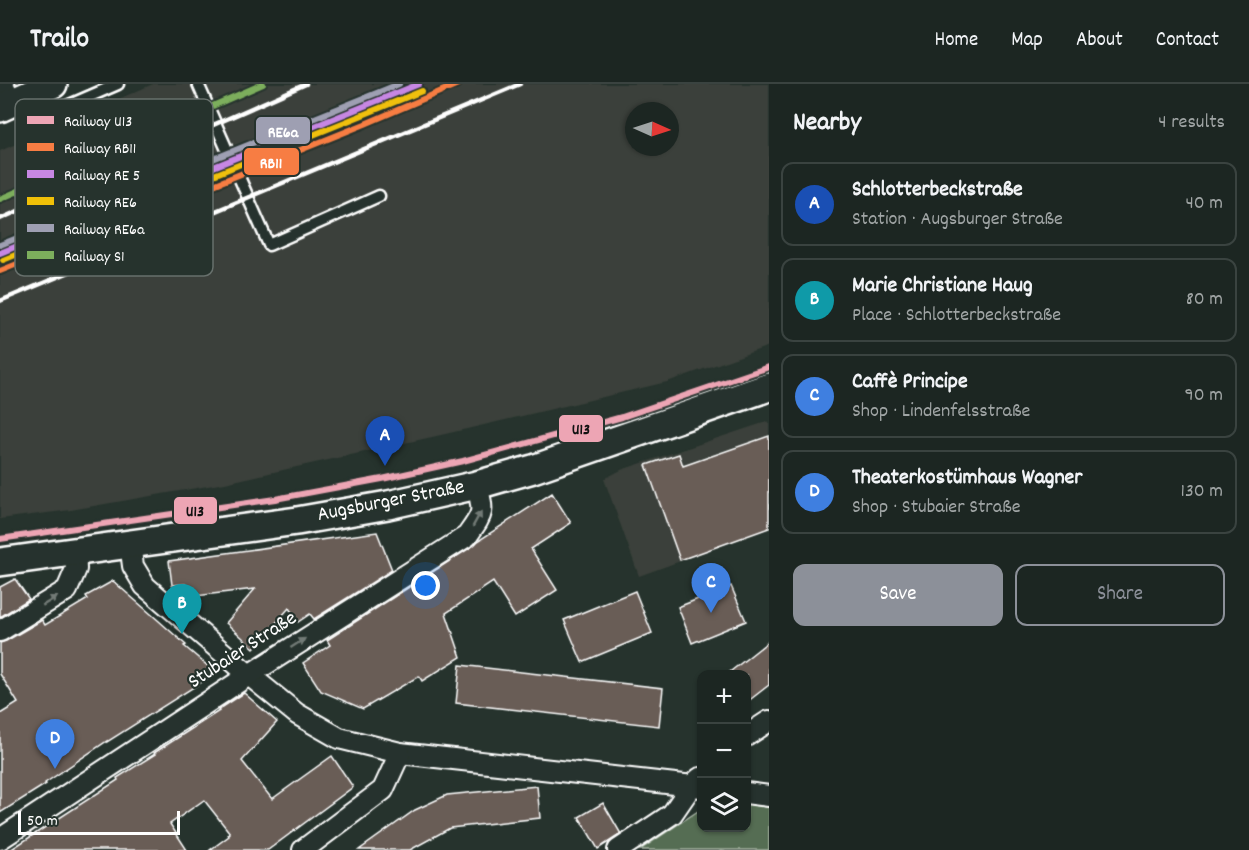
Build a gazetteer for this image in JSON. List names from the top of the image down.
{
  "streets": {
    "main road": ["Augsburger Straße"],
    "street": ["Stubaier Straße"]
  },
  "crossings": [
    ["Augsburger Straße", "Stubaier Straße"]
  ],
  "one_way": ["Stubaier Straße"],
  "lines": [
    "rail line RB11",
    "rail line RE6a",
    "rail line S1",
    "rail line RE6",
    "rail line U13"
  ],
  "legend": [
    "Railway U13",
    "Railway RB11",
    "Railway RE 5",
    "Railway RE6",
    "Railway RE6a",
    "Railway S1"
  ],
  "scale_bar": "50 m",
  "north": "right",
  "page": {
    "header": "Trailo",
    "nav": [
      "Home",
      "Map",
      "About",
      "Contact"
    ],
    "heading": ["Nearby", "4 results"],
    "list": [
      {
        "mark": "A",
        "name": "Schlotterbeckstraße",
        "note": "Station · Augsburger Straße",
        "value": "40 m"
      },
      {
        "mark": "B",
        "name": "Marie Christiane Haug",
        "note": "Place · Schlotterbeckstraße",
        "value": "80 m"
      },
      {
        "mark": "C",
        "name": "Caffè Principe",
        "note": "Shop · Lindenfelsstraße",
        "value": "90 m"
      },
      {
        "mark": "D",
        "name": "Theaterkostümhaus Wagner",
        "note": "Shop · Stubaier Straße",
        "value": "130 m"
      }
    ],
    "pins": [
      "A",
      "C",
      "B",
      "D"
    ],
    "buttons": ["Save", "Share"],
    "map_buttons": ["+", "−"],
    "scale": "50 m"
  }
}
